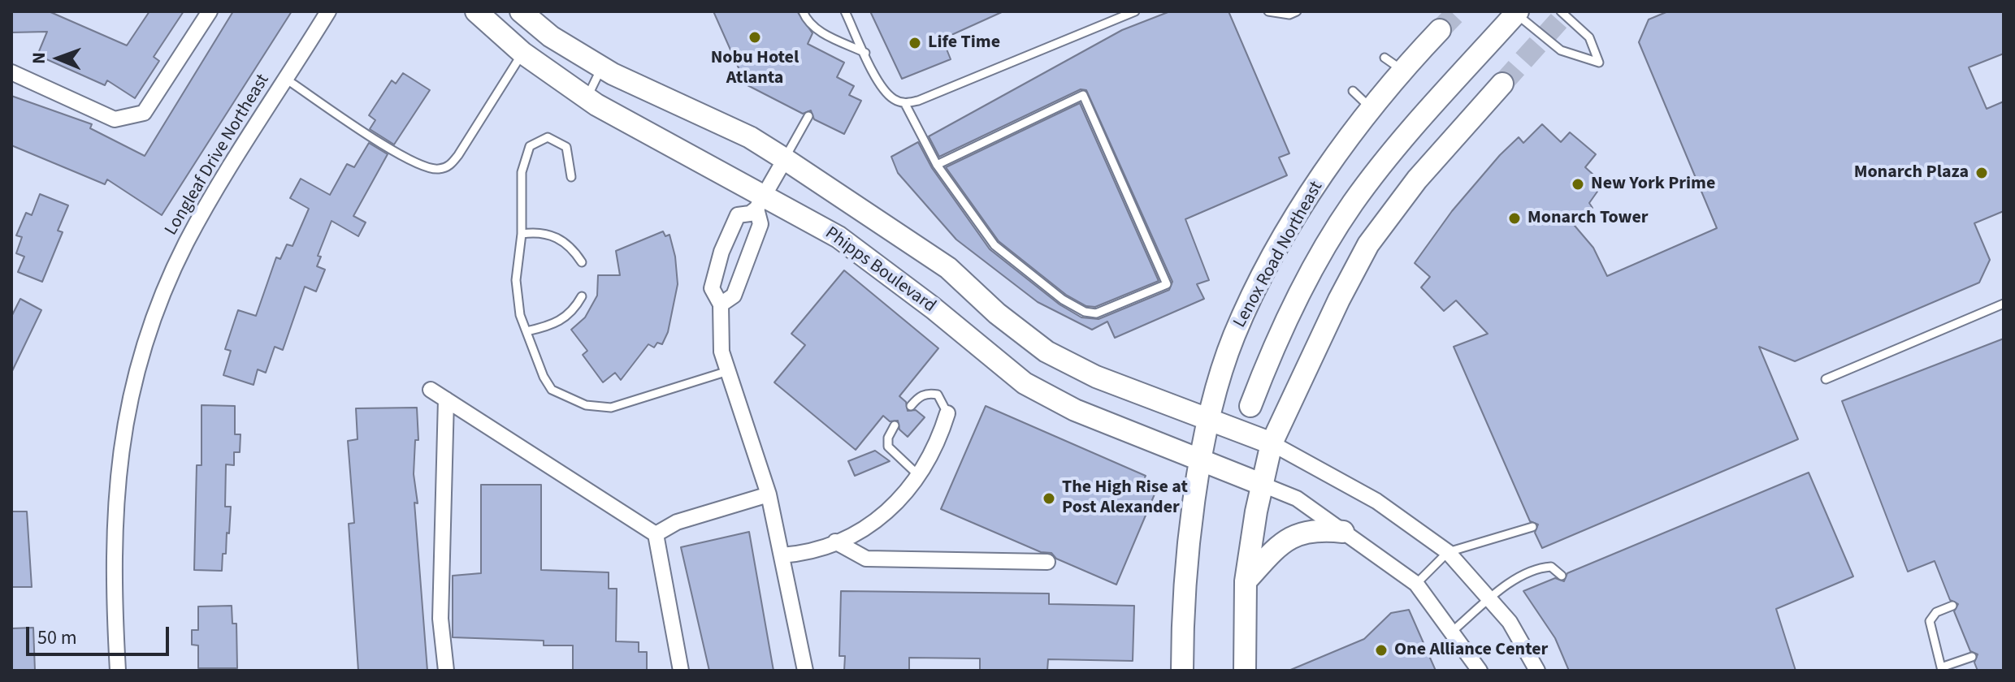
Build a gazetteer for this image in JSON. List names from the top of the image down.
{
  "streets": {
    "main road": ["Lenox Road Northeast", "Phipps Boulevard"],
    "street": ["Longleaf Drive Northeast"]
  },
  "crossings": [
    ["Lenox Road Northeast", "Phipps Boulevard"]
  ],
  "places": [
    "Nobu Hotel Atlanta",
    "Life Time",
    "Monarch Plaza",
    "New York Prime",
    "Monarch Tower",
    "The High Rise at Post Alexander",
    "One Alliance Center"
  ],
  "scale_bar": "50 m",
  "north": "left"
}
